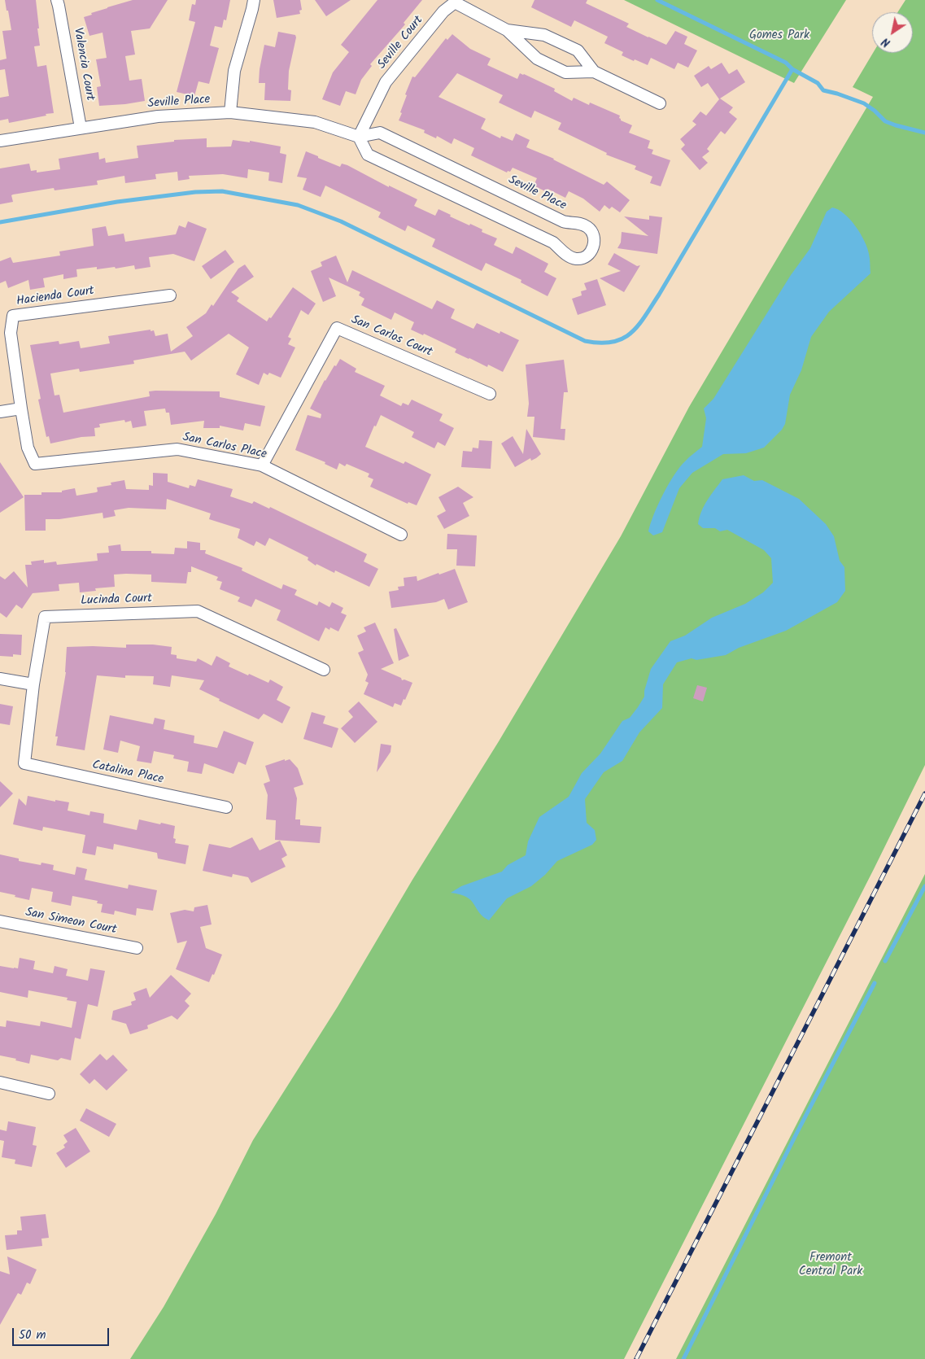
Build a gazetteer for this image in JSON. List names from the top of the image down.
{
  "streets": {
    "street": [
      "Seville Court",
      "Valencia Court",
      "Seville Place",
      "Hacienda Court",
      "San Carlos Court",
      "San Carlos Place",
      "Lucinda Court",
      "Catalina Place",
      "San Simeon Court"
    ]
  },
  "crossings": [
    ["Seville Court", "Seville Place"],
    ["Valencia Court", "Seville Place"],
    ["Hacienda Court", "San Carlos Place"],
    ["San Carlos Court", "San Carlos Place"],
    ["Lucinda Court", "Catalina Place"]
  ],
  "parks": ["Gomes Park", "Fremont Central Park"],
  "scale_bar": "50 m",
  "north": "bottom left"
}
